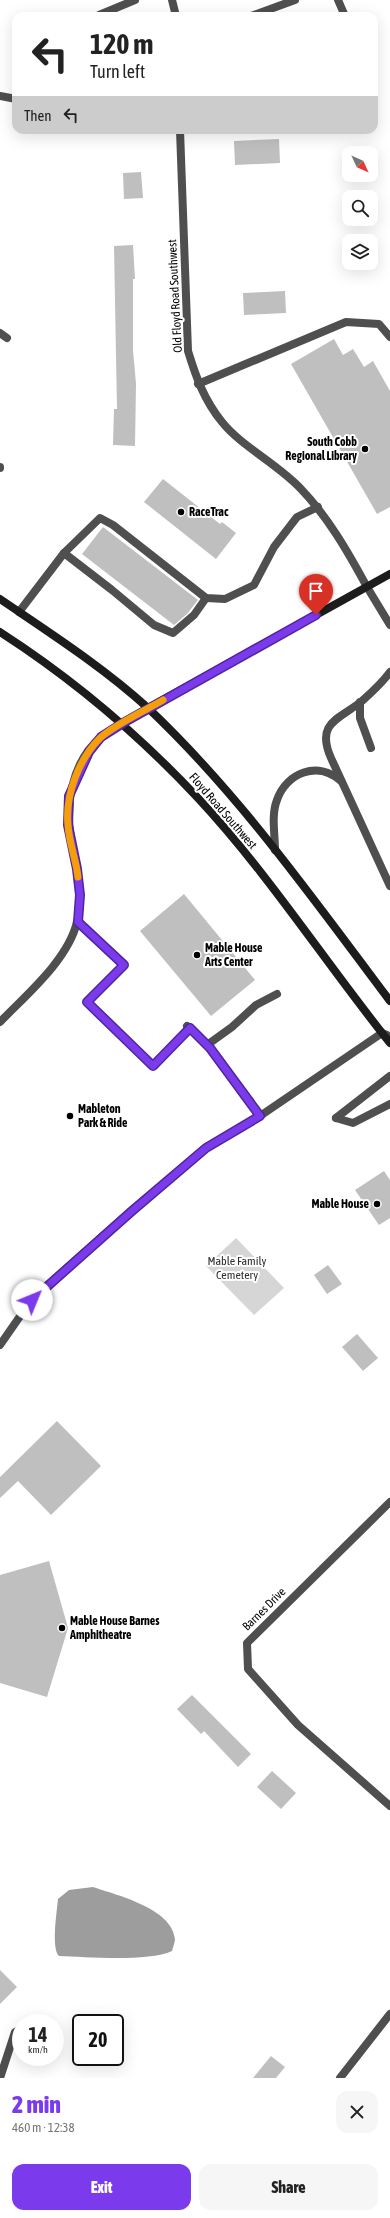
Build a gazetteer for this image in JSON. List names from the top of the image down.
{
  "streets": {
    "main road": ["Floyd Road Southwest"],
    "street": ["Old Floyd Road Southwest", "Barnes Drive"]
  },
  "parks": ["Mable Family Cemetery"],
  "places": [
    "South Cobb Regional Library",
    "RaceTrac",
    "Mable House Arts Center",
    "Mableton Park & Ride",
    "Mable House",
    "Mable House Barnes Amphitheatre"
  ],
  "north": "bottom right",
  "page": {
    "turn": ["120 m", "Turn left"],
    "then": "Then",
    "speed": "14 km/h",
    "limit": "20",
    "heading": ["2 min", "460 m · 12:38"],
    "buttons": ["Exit", "Share"]
  }
}
